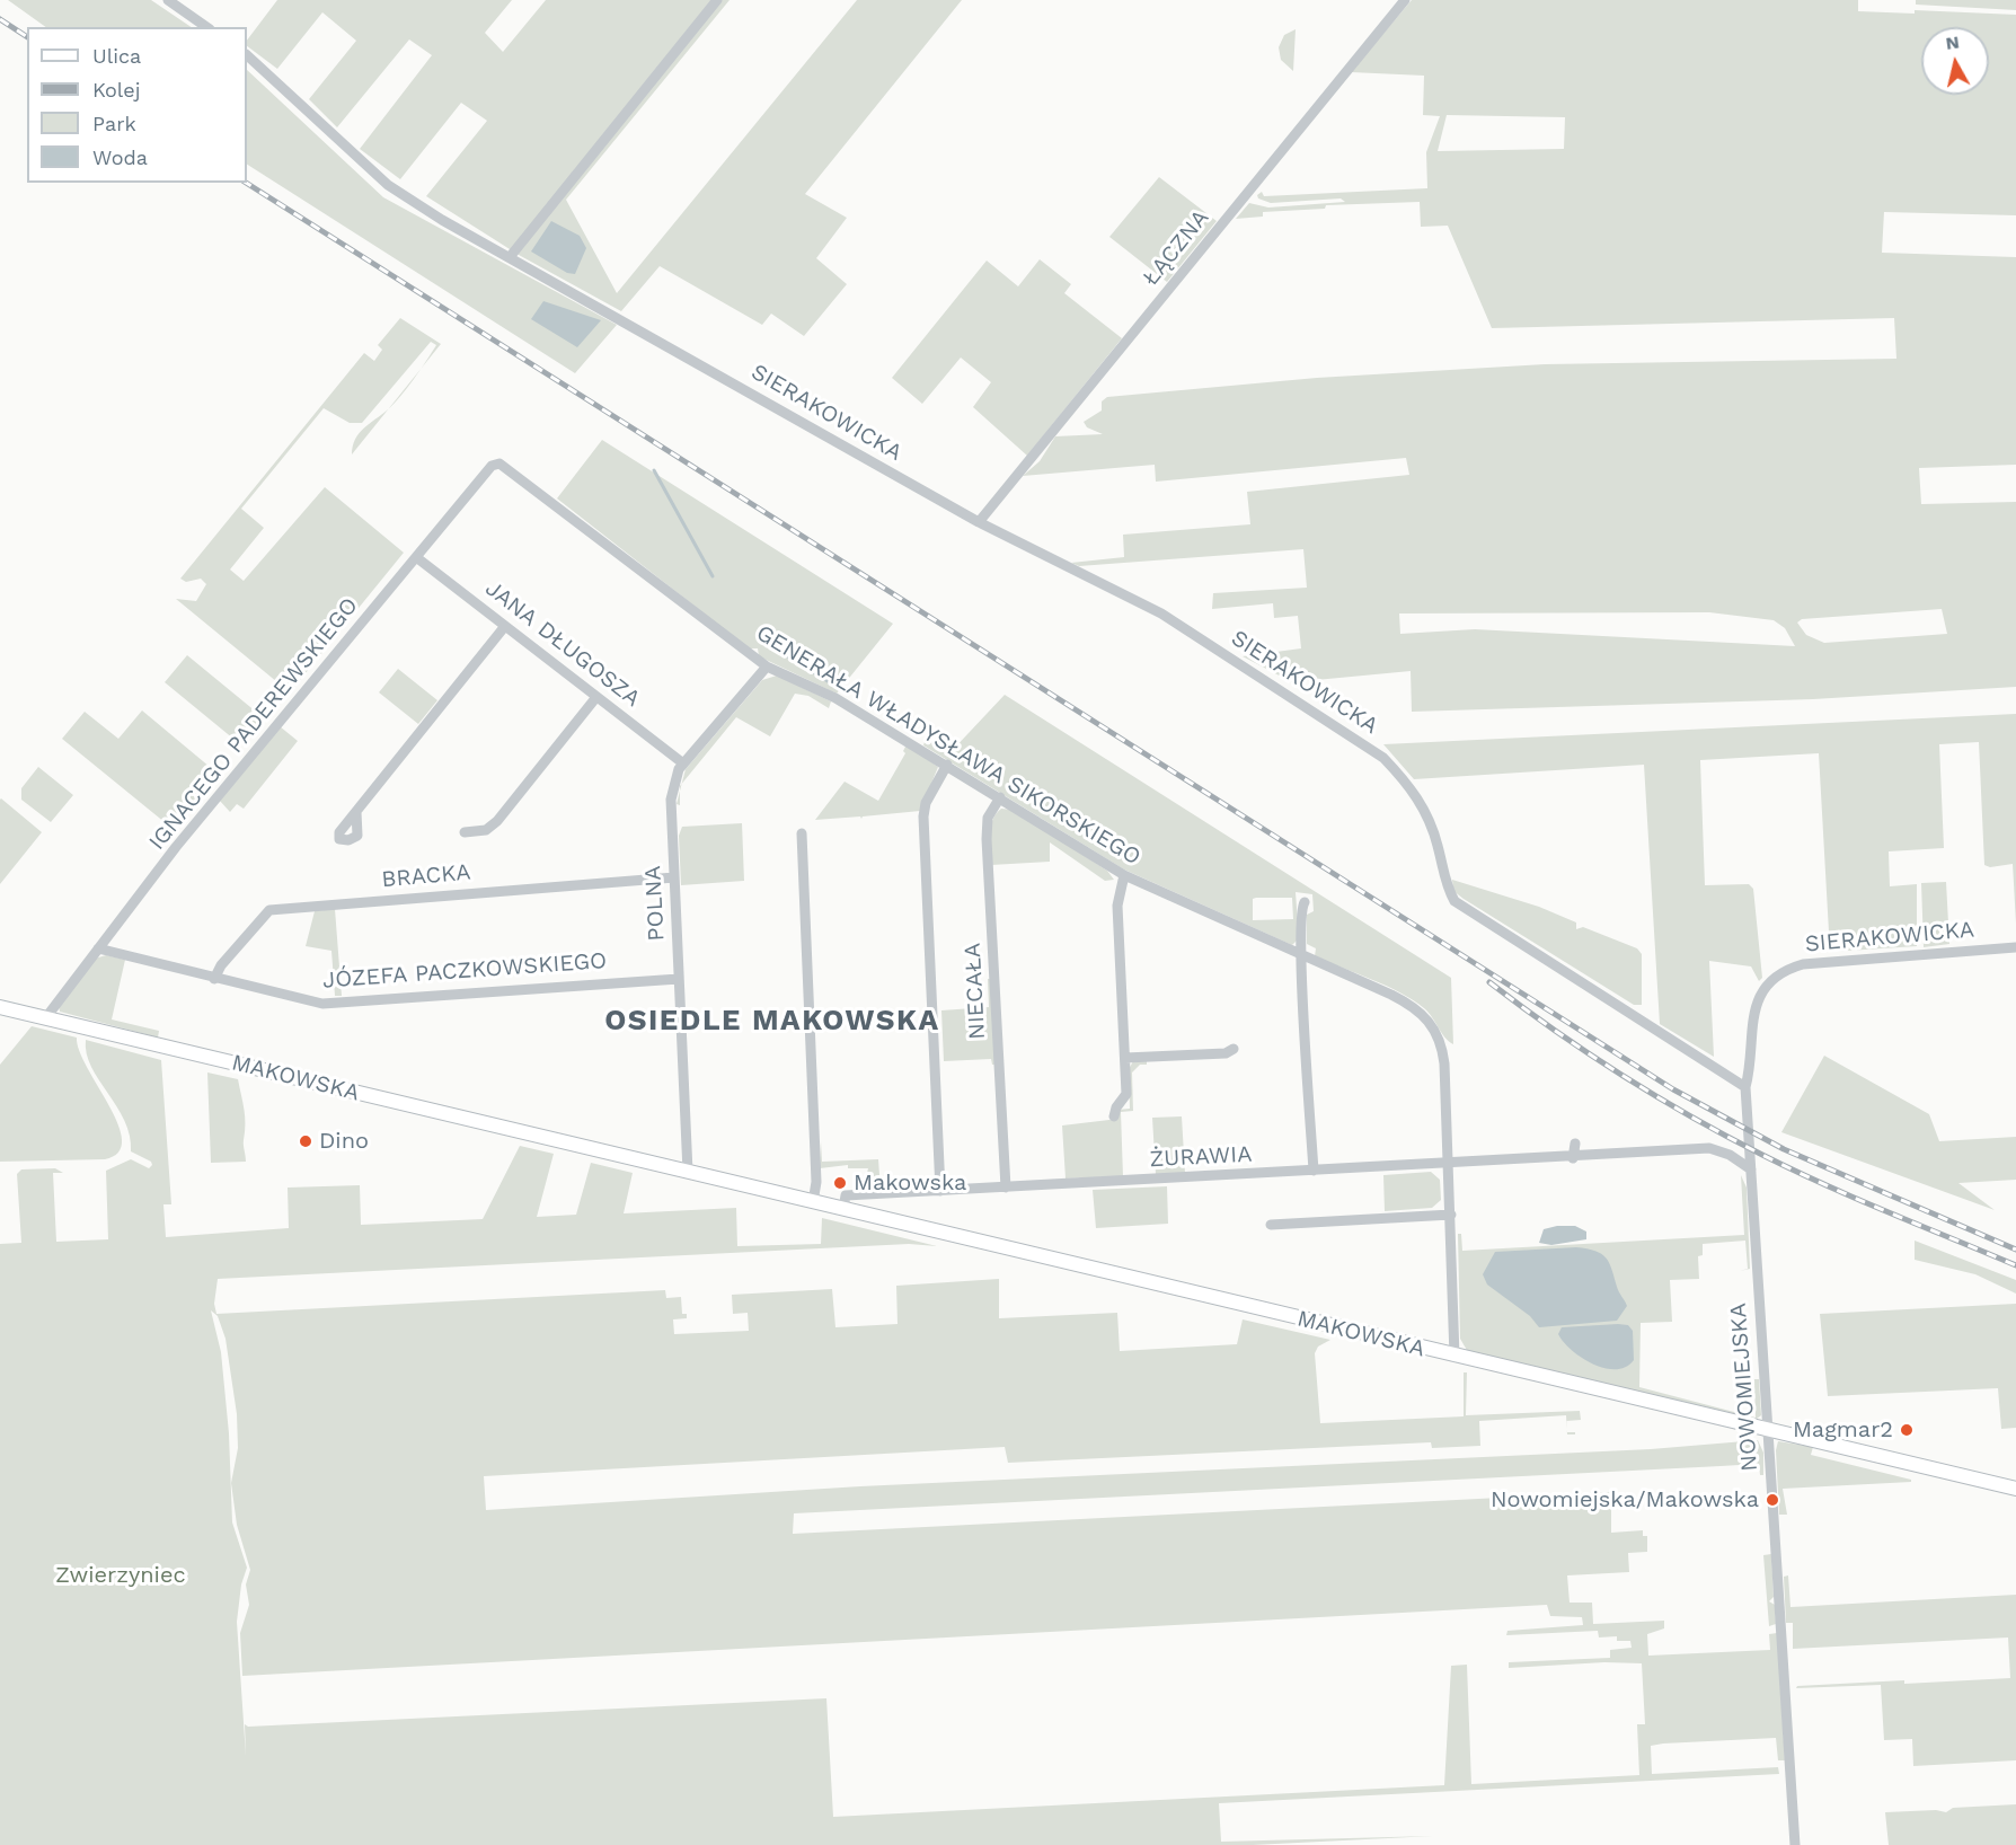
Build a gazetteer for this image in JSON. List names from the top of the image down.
{
  "streets": {
    "street": [
      "ŁĄCZNA",
      "SIERAKOWICKA",
      "JANA DŁUGOSZA",
      "IGNACEGO PADEREWSKIEGO",
      "GENERAŁA WŁADYSŁAWA SIKORSKIEGO",
      "BRACKA",
      "POLNA",
      "JÓZEFA PACZKOWSKIEGO",
      "NIECAŁA",
      "MAKOWSKA",
      "ŻURAWIA",
      "NOWOMIEJSKA"
    ]
  },
  "crossings": [
    ["ŁĄCZNA", "SIERAKOWICKA"],
    ["SIERAKOWICKA", "NOWOMIEJSKA"],
    ["JANA DŁUGOSZA", "IGNACEGO PADEREWSKIEGO"],
    ["JANA DŁUGOSZA", "POLNA"],
    ["IGNACEGO PADEREWSKIEGO", "GENERAŁA WŁADYSŁAWA SIKORSKIEGO"],
    ["IGNACEGO PADEREWSKIEGO", "JÓZEFA PACZKOWSKIEGO"],
    ["IGNACEGO PADEREWSKIEGO", "MAKOWSKA"],
    ["GENERAŁA WŁADYSŁAWA SIKORSKIEGO", "POLNA"],
    ["GENERAŁA WŁADYSŁAWA SIKORSKIEGO", "NIECAŁA"],
    ["GENERAŁA WŁADYSŁAWA SIKORSKIEGO", "MAKOWSKA"],
    ["GENERAŁA WŁADYSŁAWA SIKORSKIEGO", "ŻURAWIA"],
    ["BRACKA", "POLNA"],
    ["BRACKA", "JÓZEFA PACZKOWSKIEGO"],
    ["POLNA", "JÓZEFA PACZKOWSKIEGO"],
    ["POLNA", "MAKOWSKA"],
    ["NIECAŁA", "ŻURAWIA"],
    ["MAKOWSKA", "ŻURAWIA"],
    ["MAKOWSKA", "NOWOMIEJSKA"],
    ["ŻURAWIA", "NOWOMIEJSKA"]
  ],
  "districts": ["OSIEDLE MAKOWSKA"],
  "parks": ["Zwierzyniec"],
  "places": [
    "Dino",
    "Makowska",
    "Magmar2",
    "Nowomiejska/Makowska"
  ],
  "legend": [
    "Ulica",
    "Kolej",
    "Park",
    "Woda"
  ],
  "north": "top"
}
